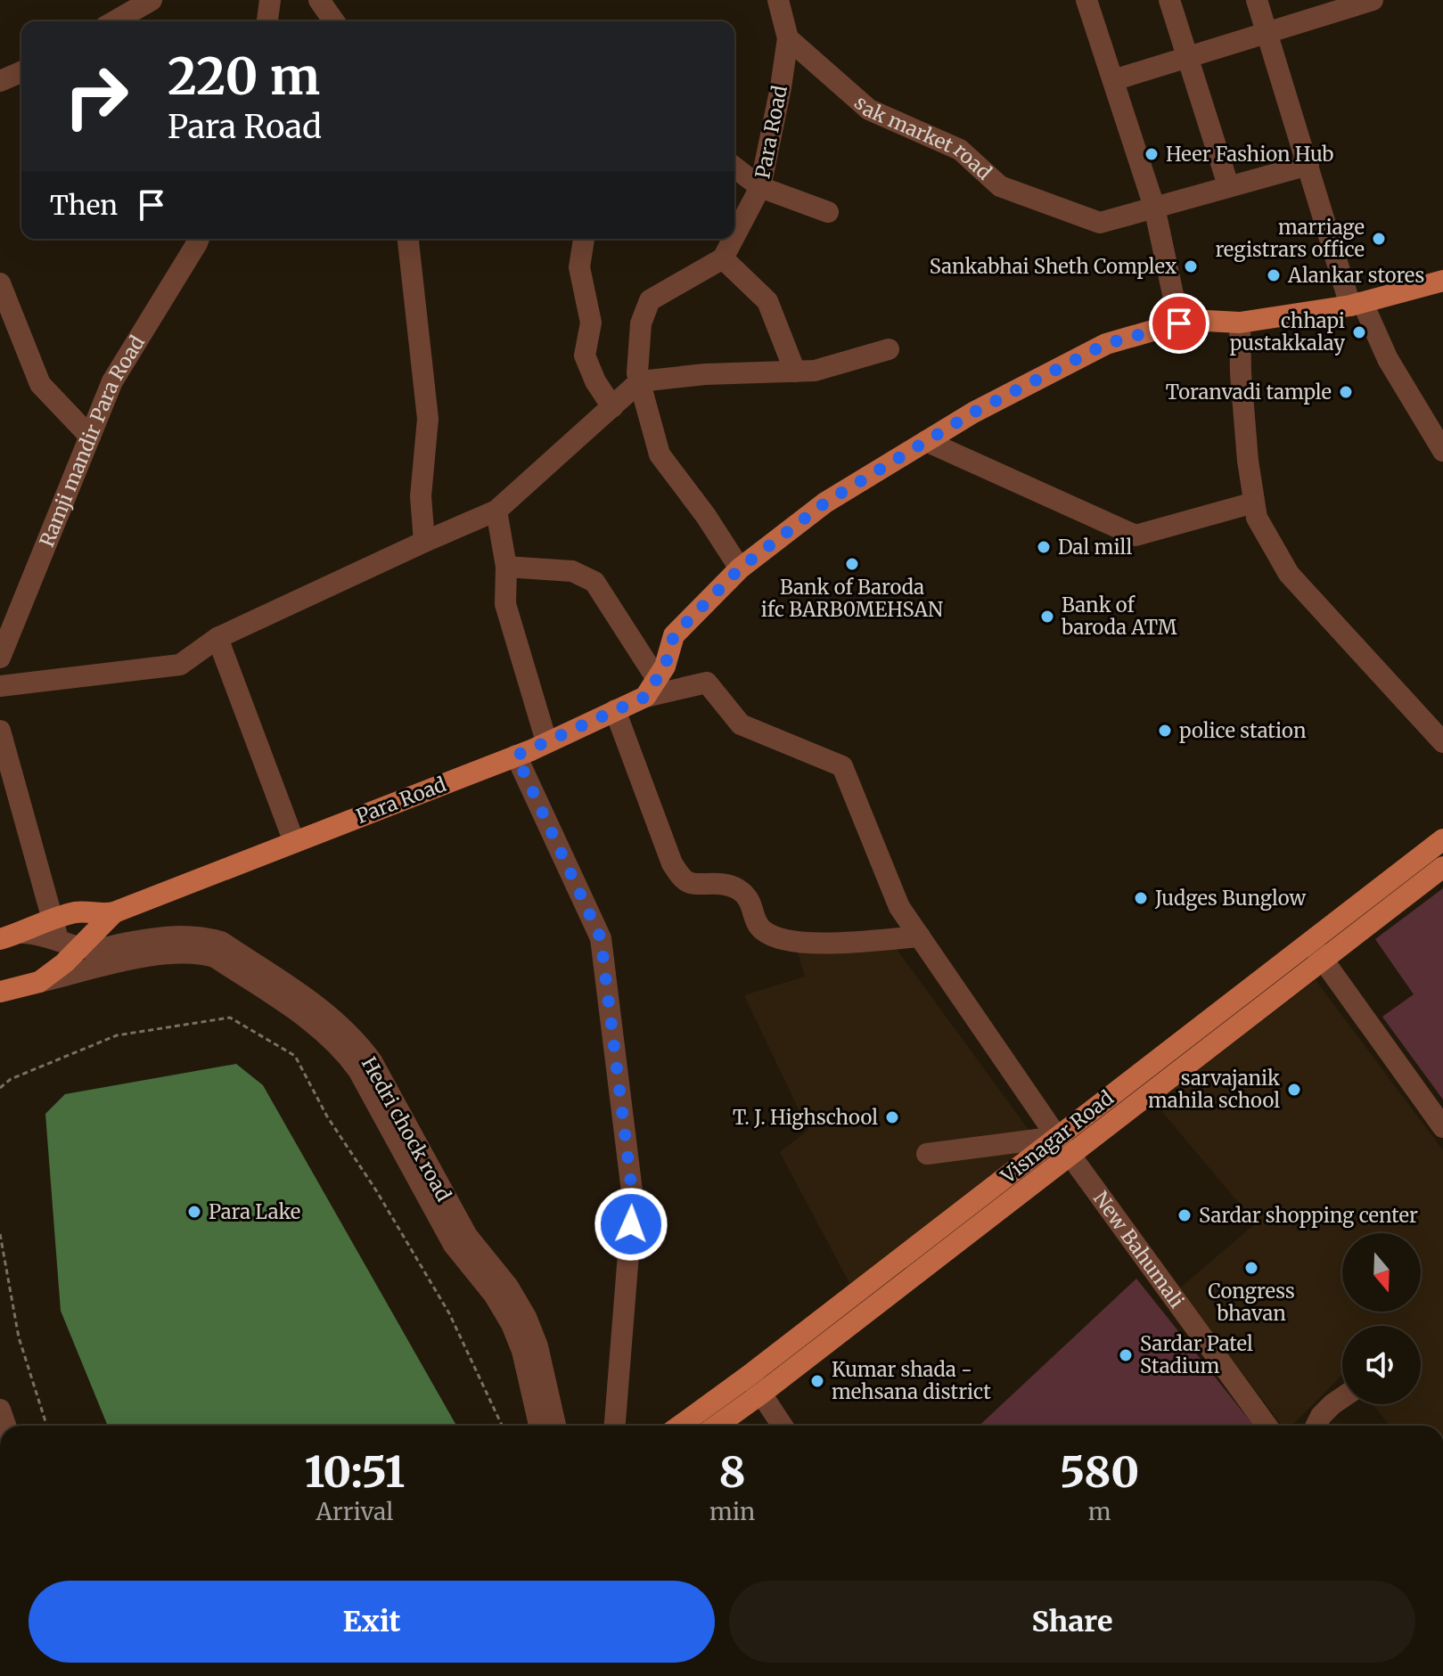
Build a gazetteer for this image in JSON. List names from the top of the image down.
{
  "streets": {
    "main road": ["Para Road", "Visnagar Road"],
    "street": [
      "sak market road",
      "Ramji mandir Para Road",
      "Hedri chock road",
      "New Bahumali"
    ]
  },
  "crossings": [
    ["Para Road", "sak market road"],
    ["Para Road", "Hedri chock road"],
    ["Para Road", "New Bahumali"],
    ["Visnagar Road", "New Bahumali"]
  ],
  "places": [
    "Heer Fashion Hub",
    "marriage registrars office",
    "Sankabhai Sheth Complex",
    "Alankar stores",
    "chhapi pustakkalay",
    "Toranvadi tample",
    "Dal mill",
    "Bank of Baroda ifc BARB0MEHSAN",
    "Bank of baroda ATM",
    "police station",
    "Judges Bunglow",
    "sarvajanik mahila school",
    "T. J. Highschool",
    "Para Lake",
    "Sardar shopping center",
    "Congress bhavan",
    "Sardar Patel Stadium",
    "Kumar shada - mehsana district"
  ],
  "north": "bottom",
  "page": {
    "turn": ["220 m", "Para Road"],
    "then": "Then",
    "eta": [
      "10:51",
      "Arrival",
      "8",
      "min",
      "580",
      "m"
    ],
    "buttons": ["Exit", "Share"]
  }
}
